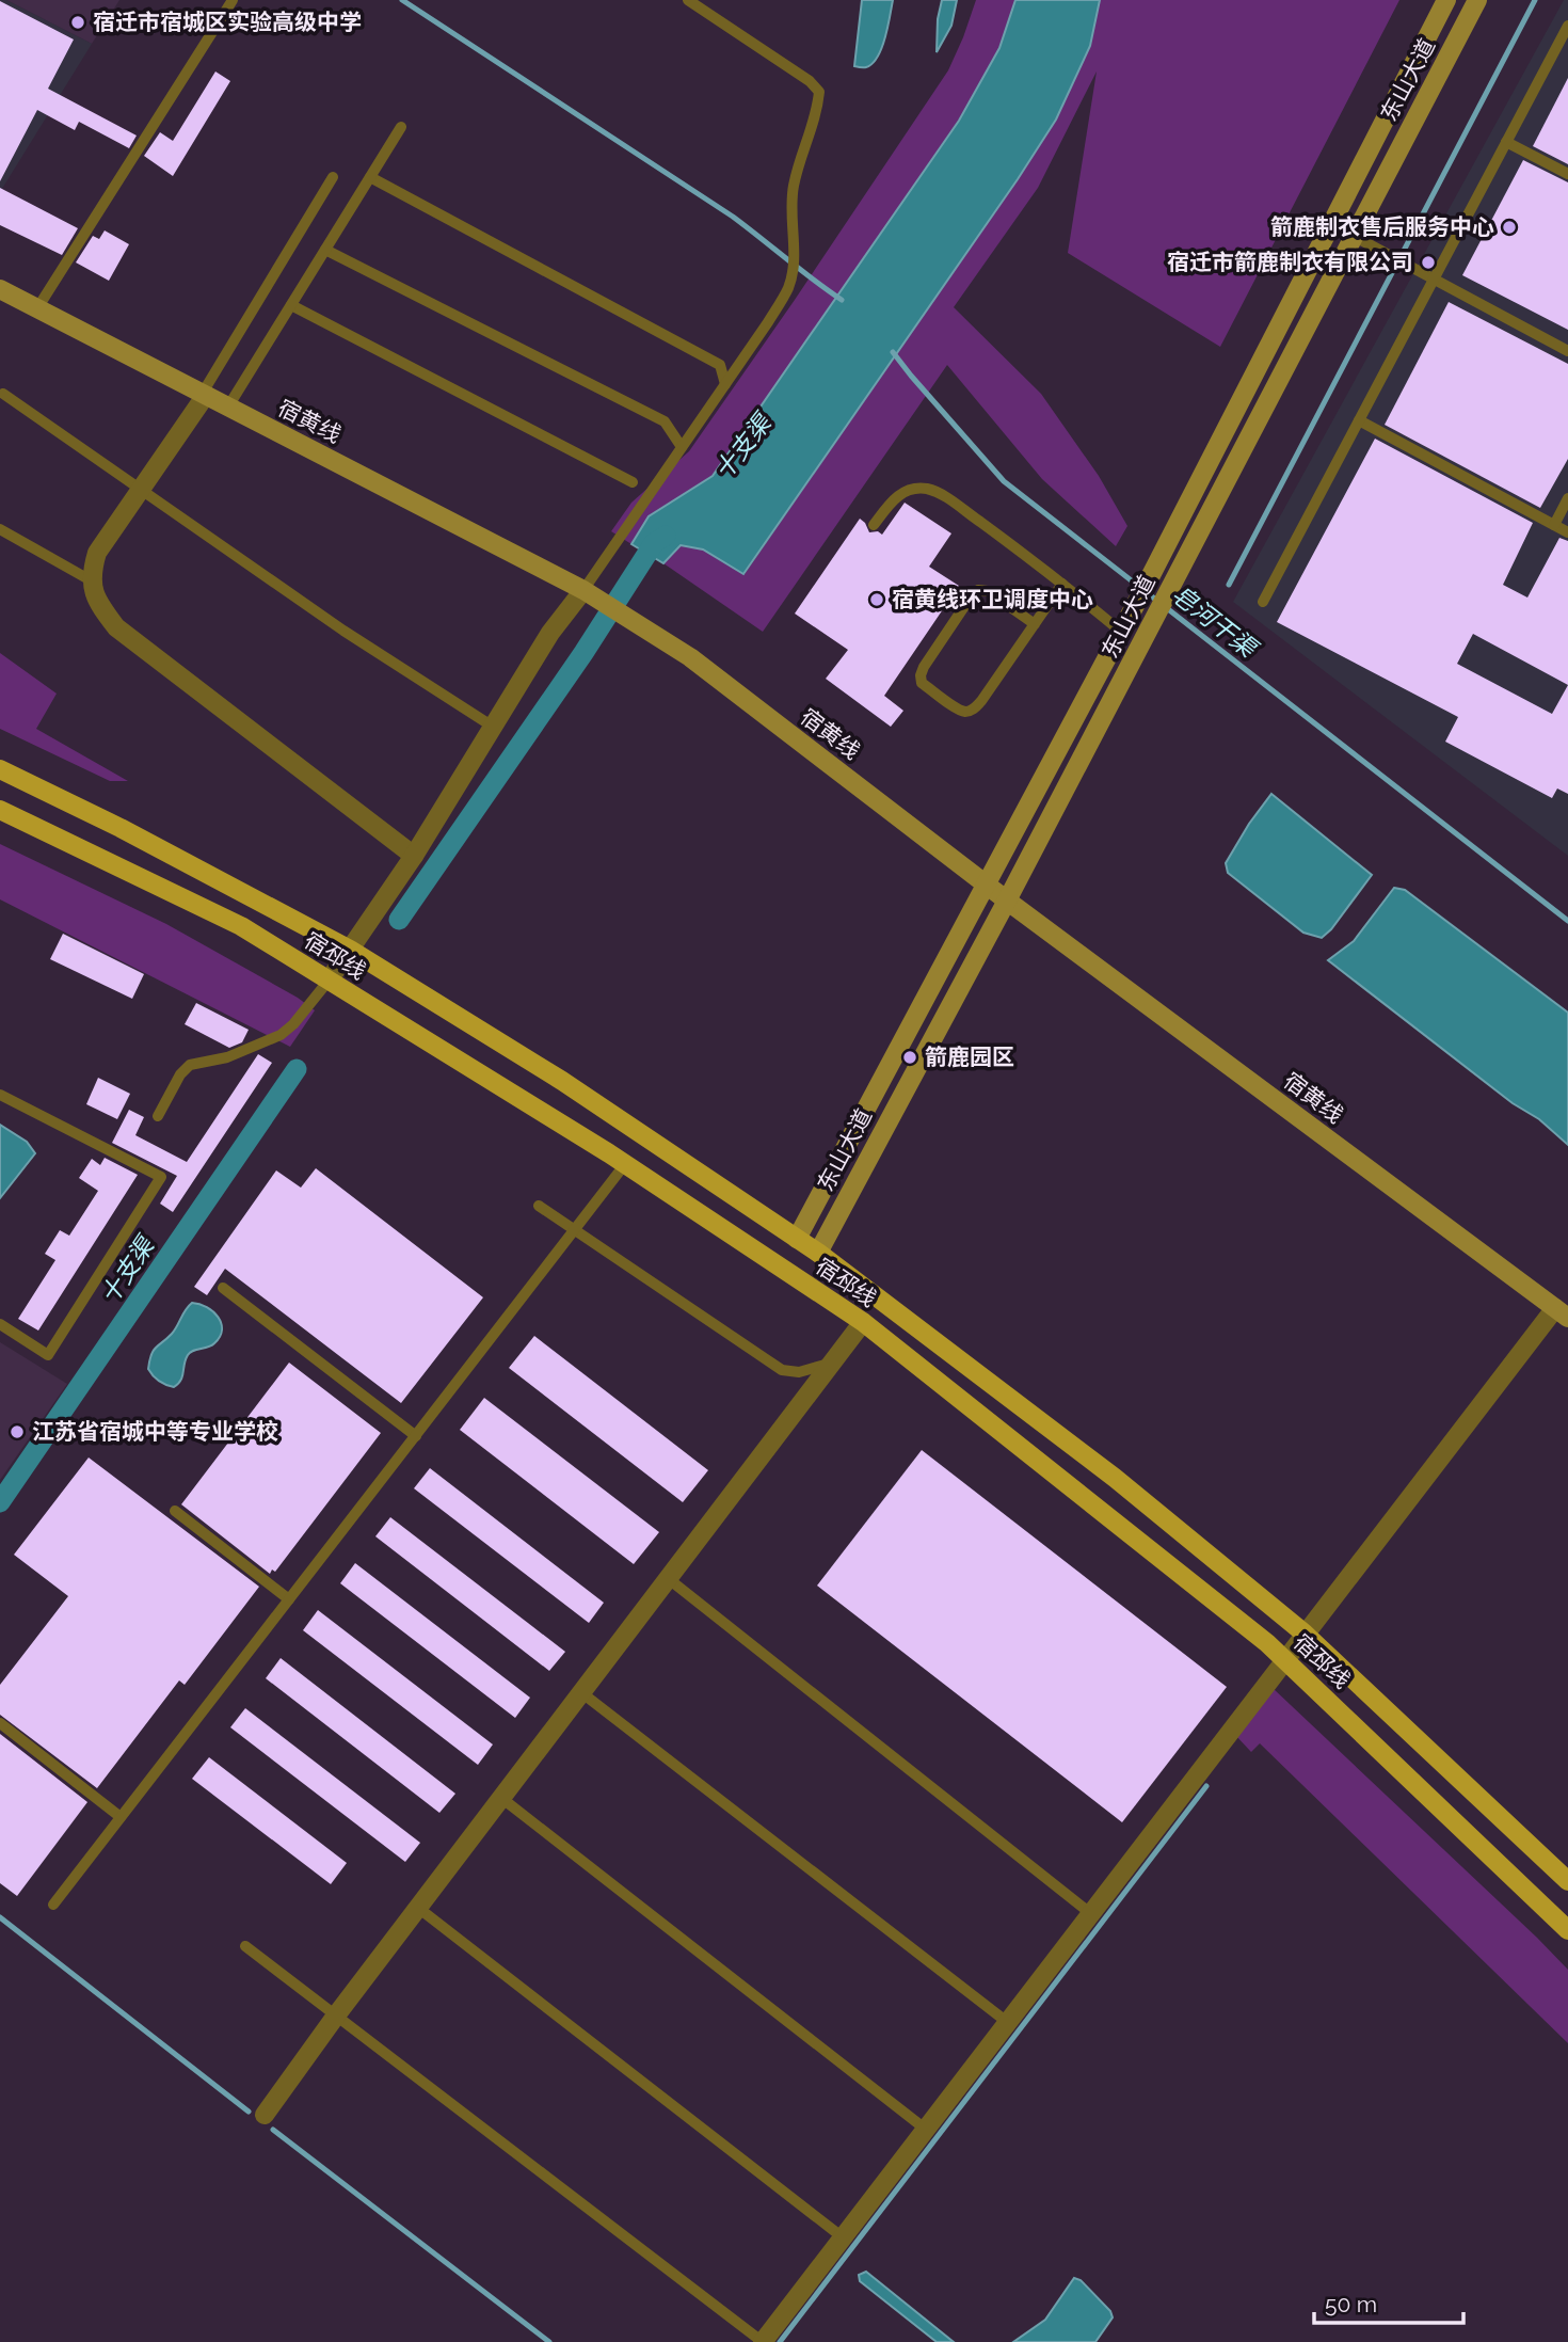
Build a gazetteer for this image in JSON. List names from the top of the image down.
{
  "streets": {
    "main road": ["东山大道", "宿黄线", "宿邳线"]
  },
  "crossings": [
    ["东山大道", "宿黄线"],
    ["东山大道", "宿邳线"]
  ],
  "water": ["十支渠", "皂河干渠"],
  "places": [
    "宿迁市宿城区实验高级中学",
    "箭鹿制衣售后服务中心",
    "宿迁市箭鹿制衣有限公司",
    "宿黄线环卫调度中心",
    "箭鹿园区",
    "江苏省宿城中等专业学校"
  ],
  "scale_bar": "50 m"
}
